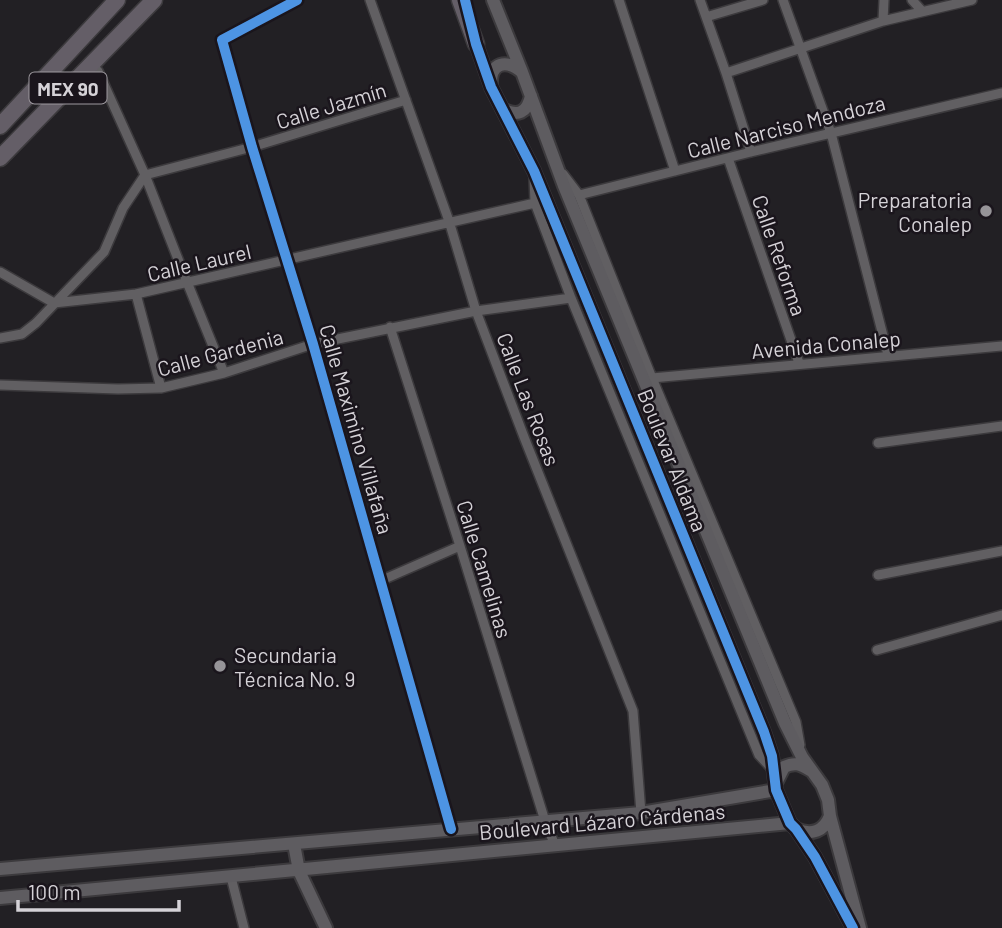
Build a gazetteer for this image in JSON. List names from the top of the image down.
{
  "streets": {
    "highway": ["MEX 90"],
    "street": [
      "Calle Jazmín",
      "Calle Narciso Mendoza",
      "Calle Reforma",
      "Calle Laurel",
      "Avenida Conalep",
      "Calle Gardenia",
      "Calle Las Rosas",
      "Calle Maximino Villafaña",
      "Boulevar Aldama",
      "Calle Camelinas",
      "Boulevard Lázaro Cárdenas"
    ]
  },
  "crossings": [
    ["Calle Jazmín", "Calle Las Rosas"],
    ["Calle Jazmín", "Calle Maximino Villafaña"],
    ["Calle Narciso Mendoza", "Calle Reforma"],
    ["Calle Narciso Mendoza", "Boulevar Aldama"],
    ["Calle Reforma", "Avenida Conalep"],
    ["Calle Laurel", "Calle Las Rosas"],
    ["Calle Laurel", "Calle Maximino Villafaña"],
    ["Avenida Conalep", "Boulevar Aldama"],
    ["Calle Gardenia", "Calle Las Rosas"],
    ["Calle Gardenia", "Calle Maximino Villafaña"],
    ["Calle Gardenia", "Calle Camelinas"],
    ["Calle Las Rosas", "Boulevard Lázaro Cárdenas"],
    ["Calle Maximino Villafaña", "Boulevard Lázaro Cárdenas"],
    ["Boulevar Aldama", "Boulevard Lázaro Cárdenas"],
    ["Calle Camelinas", "Boulevard Lázaro Cárdenas"]
  ],
  "places": ["Preparatoria Conalep", "Secundaria Técnica No. 9"],
  "scale_bar": "100 m"
}
